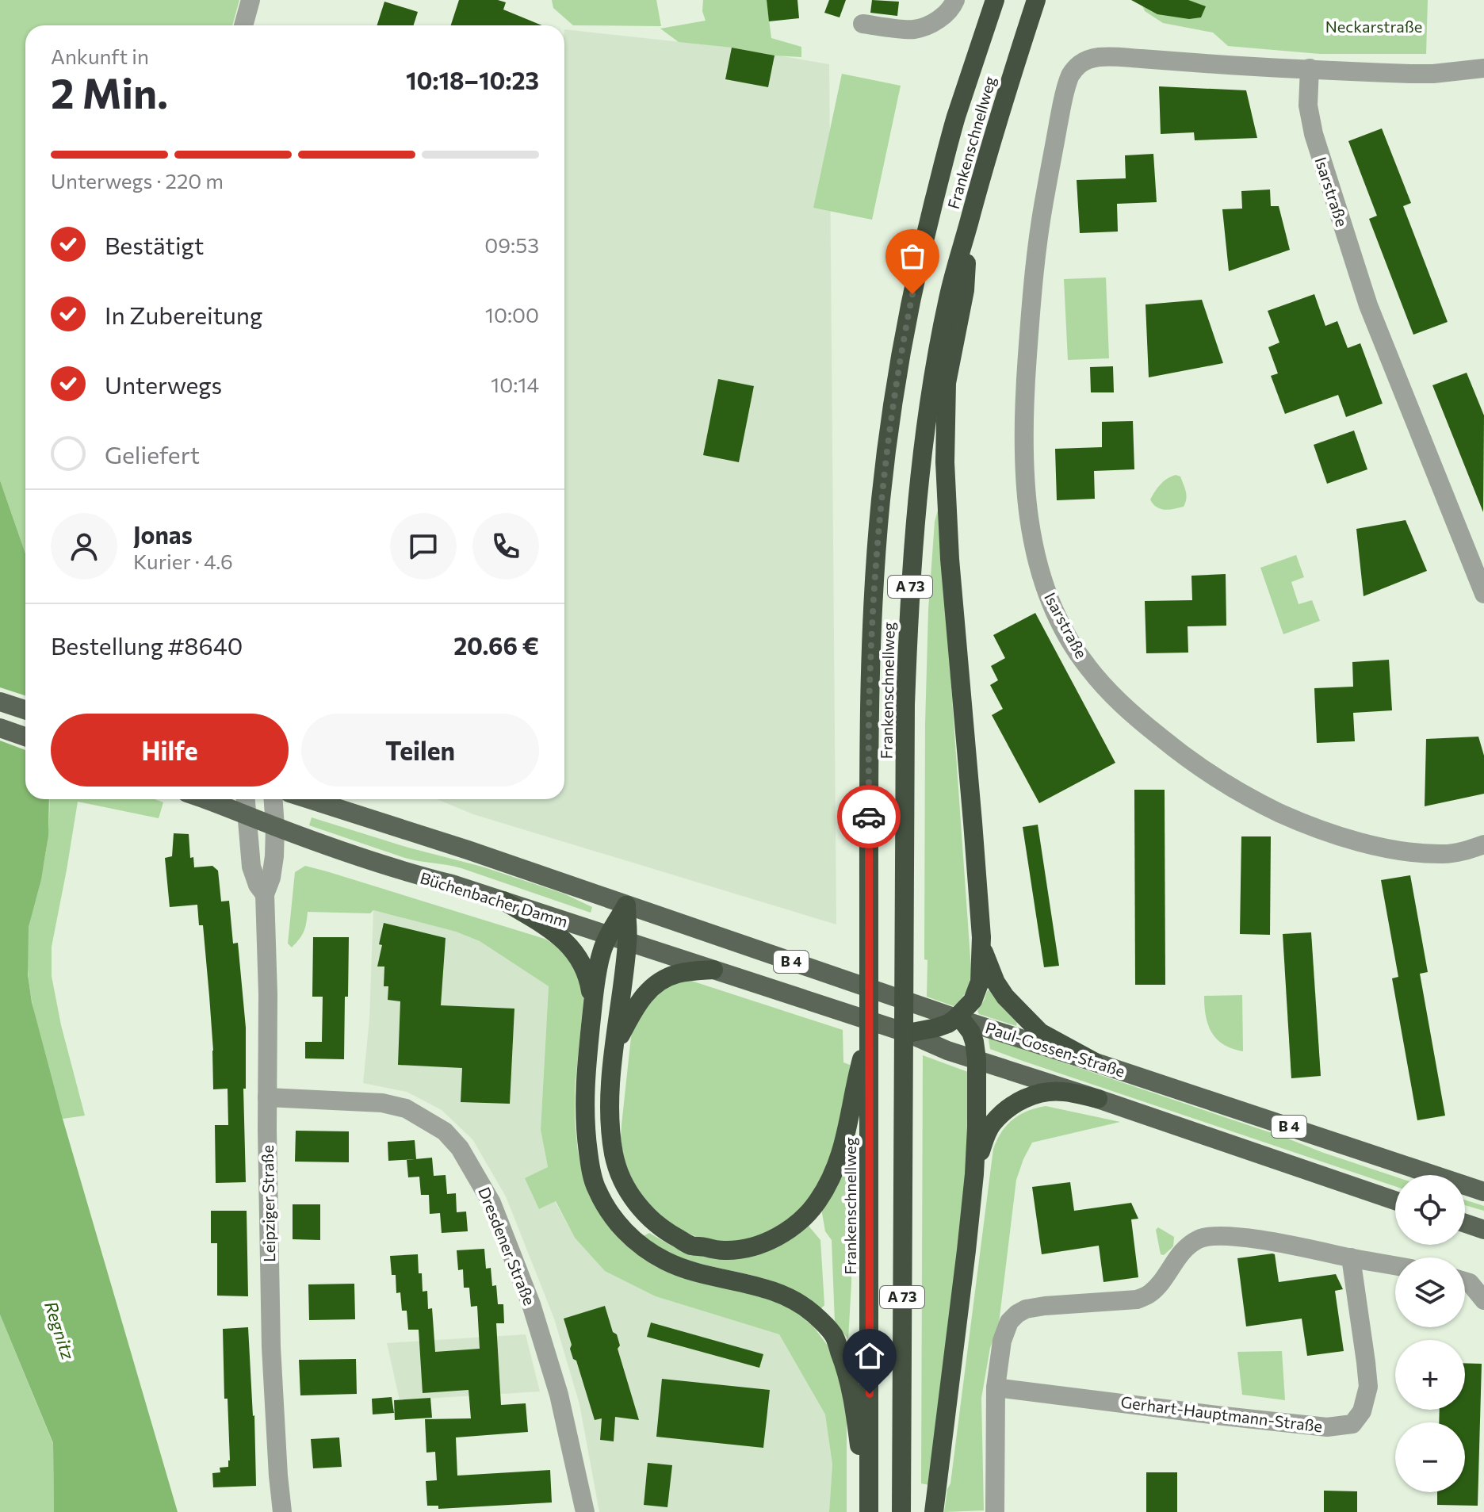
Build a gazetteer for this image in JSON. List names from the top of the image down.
{
  "streets": {
    "highway": ["Frankenschnellweg", "A 73"],
    "main road": ["Büchenbacher Damm", "B 4", "Paul-Gossen-Straße"],
    "street": [
      "Isarstraße",
      "Leipziger Straße",
      "Dresdener Straße",
      "Gerhart-Hauptmann-Straße"
    ]
  },
  "crossings": [
    ["Büchenbacher Damm", "B 4"],
    ["Büchenbacher Damm", "Leipziger Straße"],
    ["Leipziger Straße", "Dresdener Straße"]
  ],
  "water": ["Regnitz"],
  "parks": ["Neckarstraße"],
  "page": {
    "heading": ["2 Min.", "Ankunft in", "10:18–10:23"],
    "panel": [
      "Jonas",
      "Kurier · 4.6",
      "Bestellung #8640",
      "20.66 €"
    ],
    "bar": "Unterwegs · 220 m",
    "list": [
      ["Bestätigt", "09:53"],
      ["In Zubereitung", "10:00"],
      ["Unterwegs", "10:14"],
      "Geliefert"
    ],
    "buttons": ["Hilfe", "Teilen"],
    "map_buttons": ["+", "−"]
  }
}
